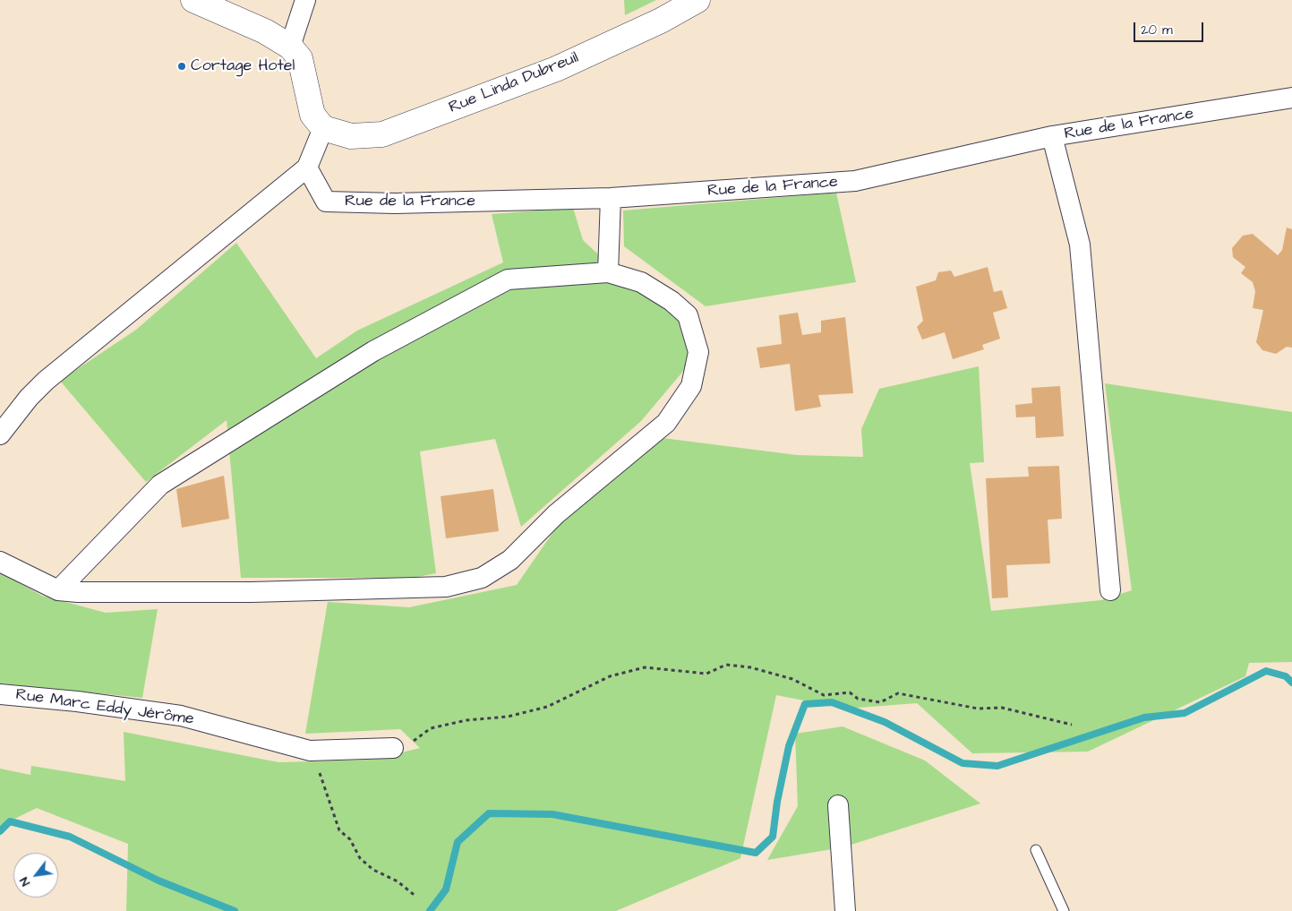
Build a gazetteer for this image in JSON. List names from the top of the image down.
{
  "streets": {
    "street": ["Rue Linda Dubreuil", "Rue de la France", "Rue Marc Eddy Jérôme"]
  },
  "places": ["Cortage Hotel"],
  "scale_bar": "20 m",
  "north": "bottom left"
}
